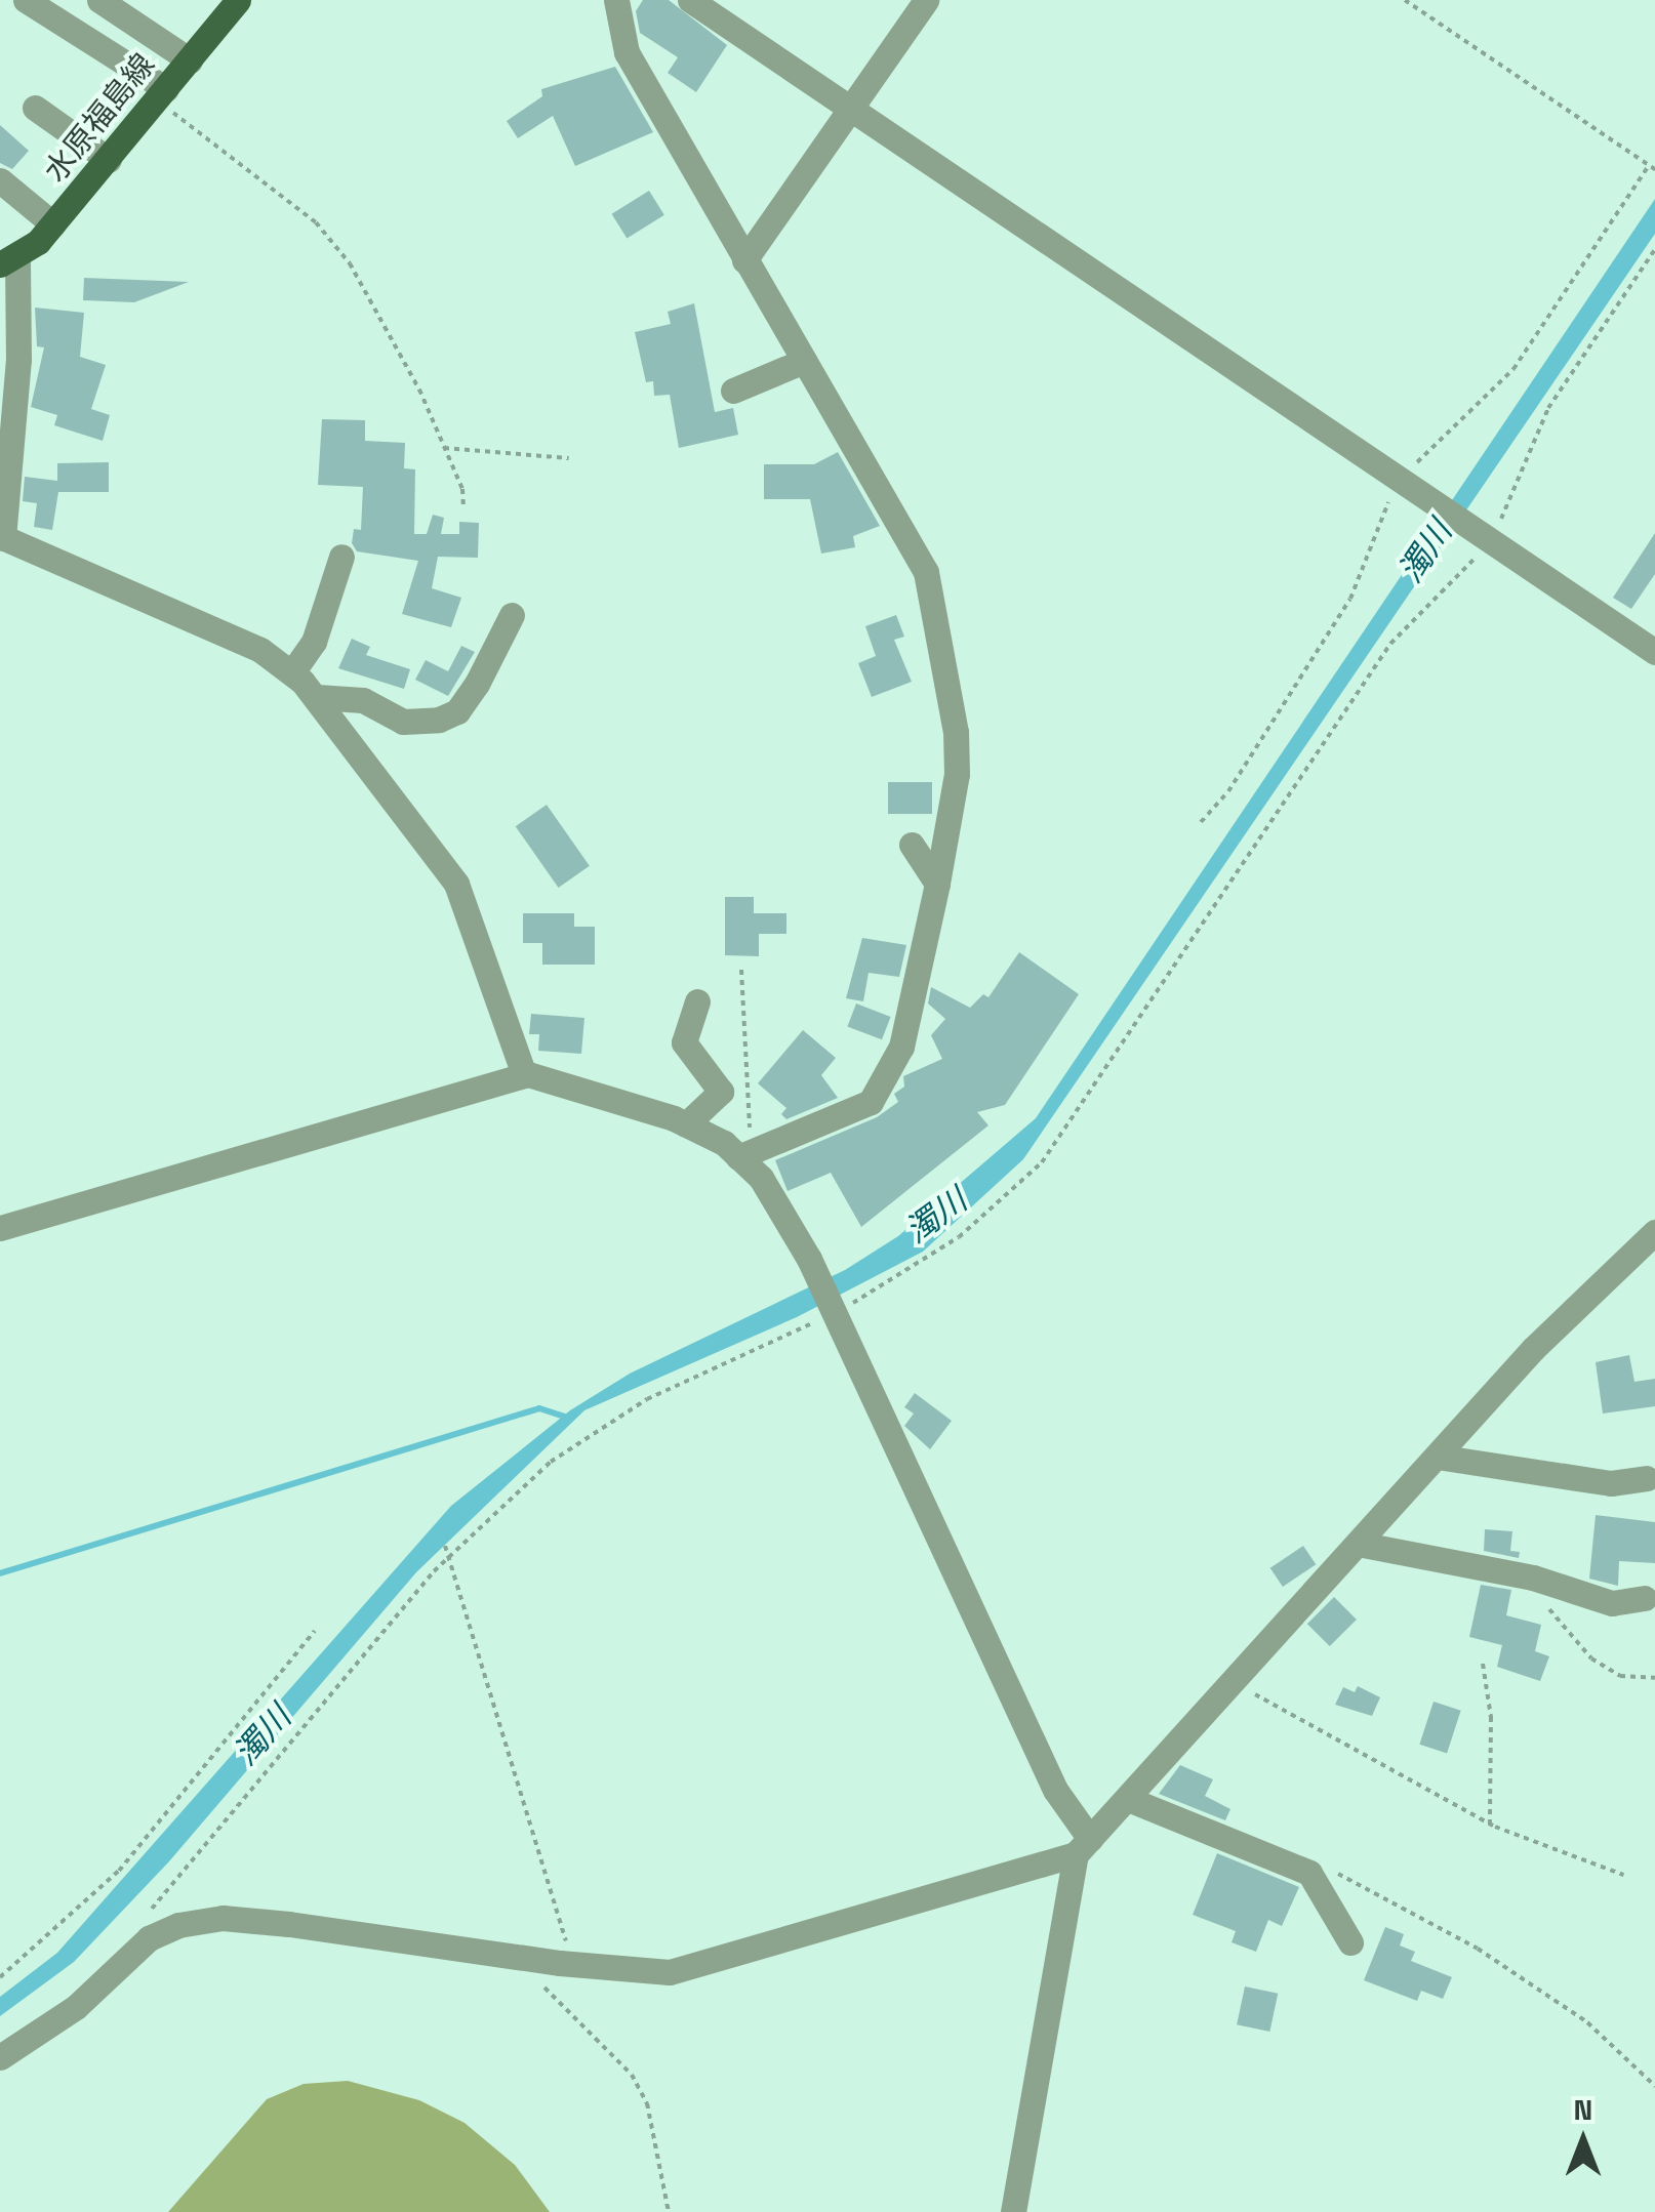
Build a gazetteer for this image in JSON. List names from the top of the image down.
{
  "streets": {
    "main road": ["水原福島線"]
  },
  "water": ["濁川"],
  "north": "top"
}
